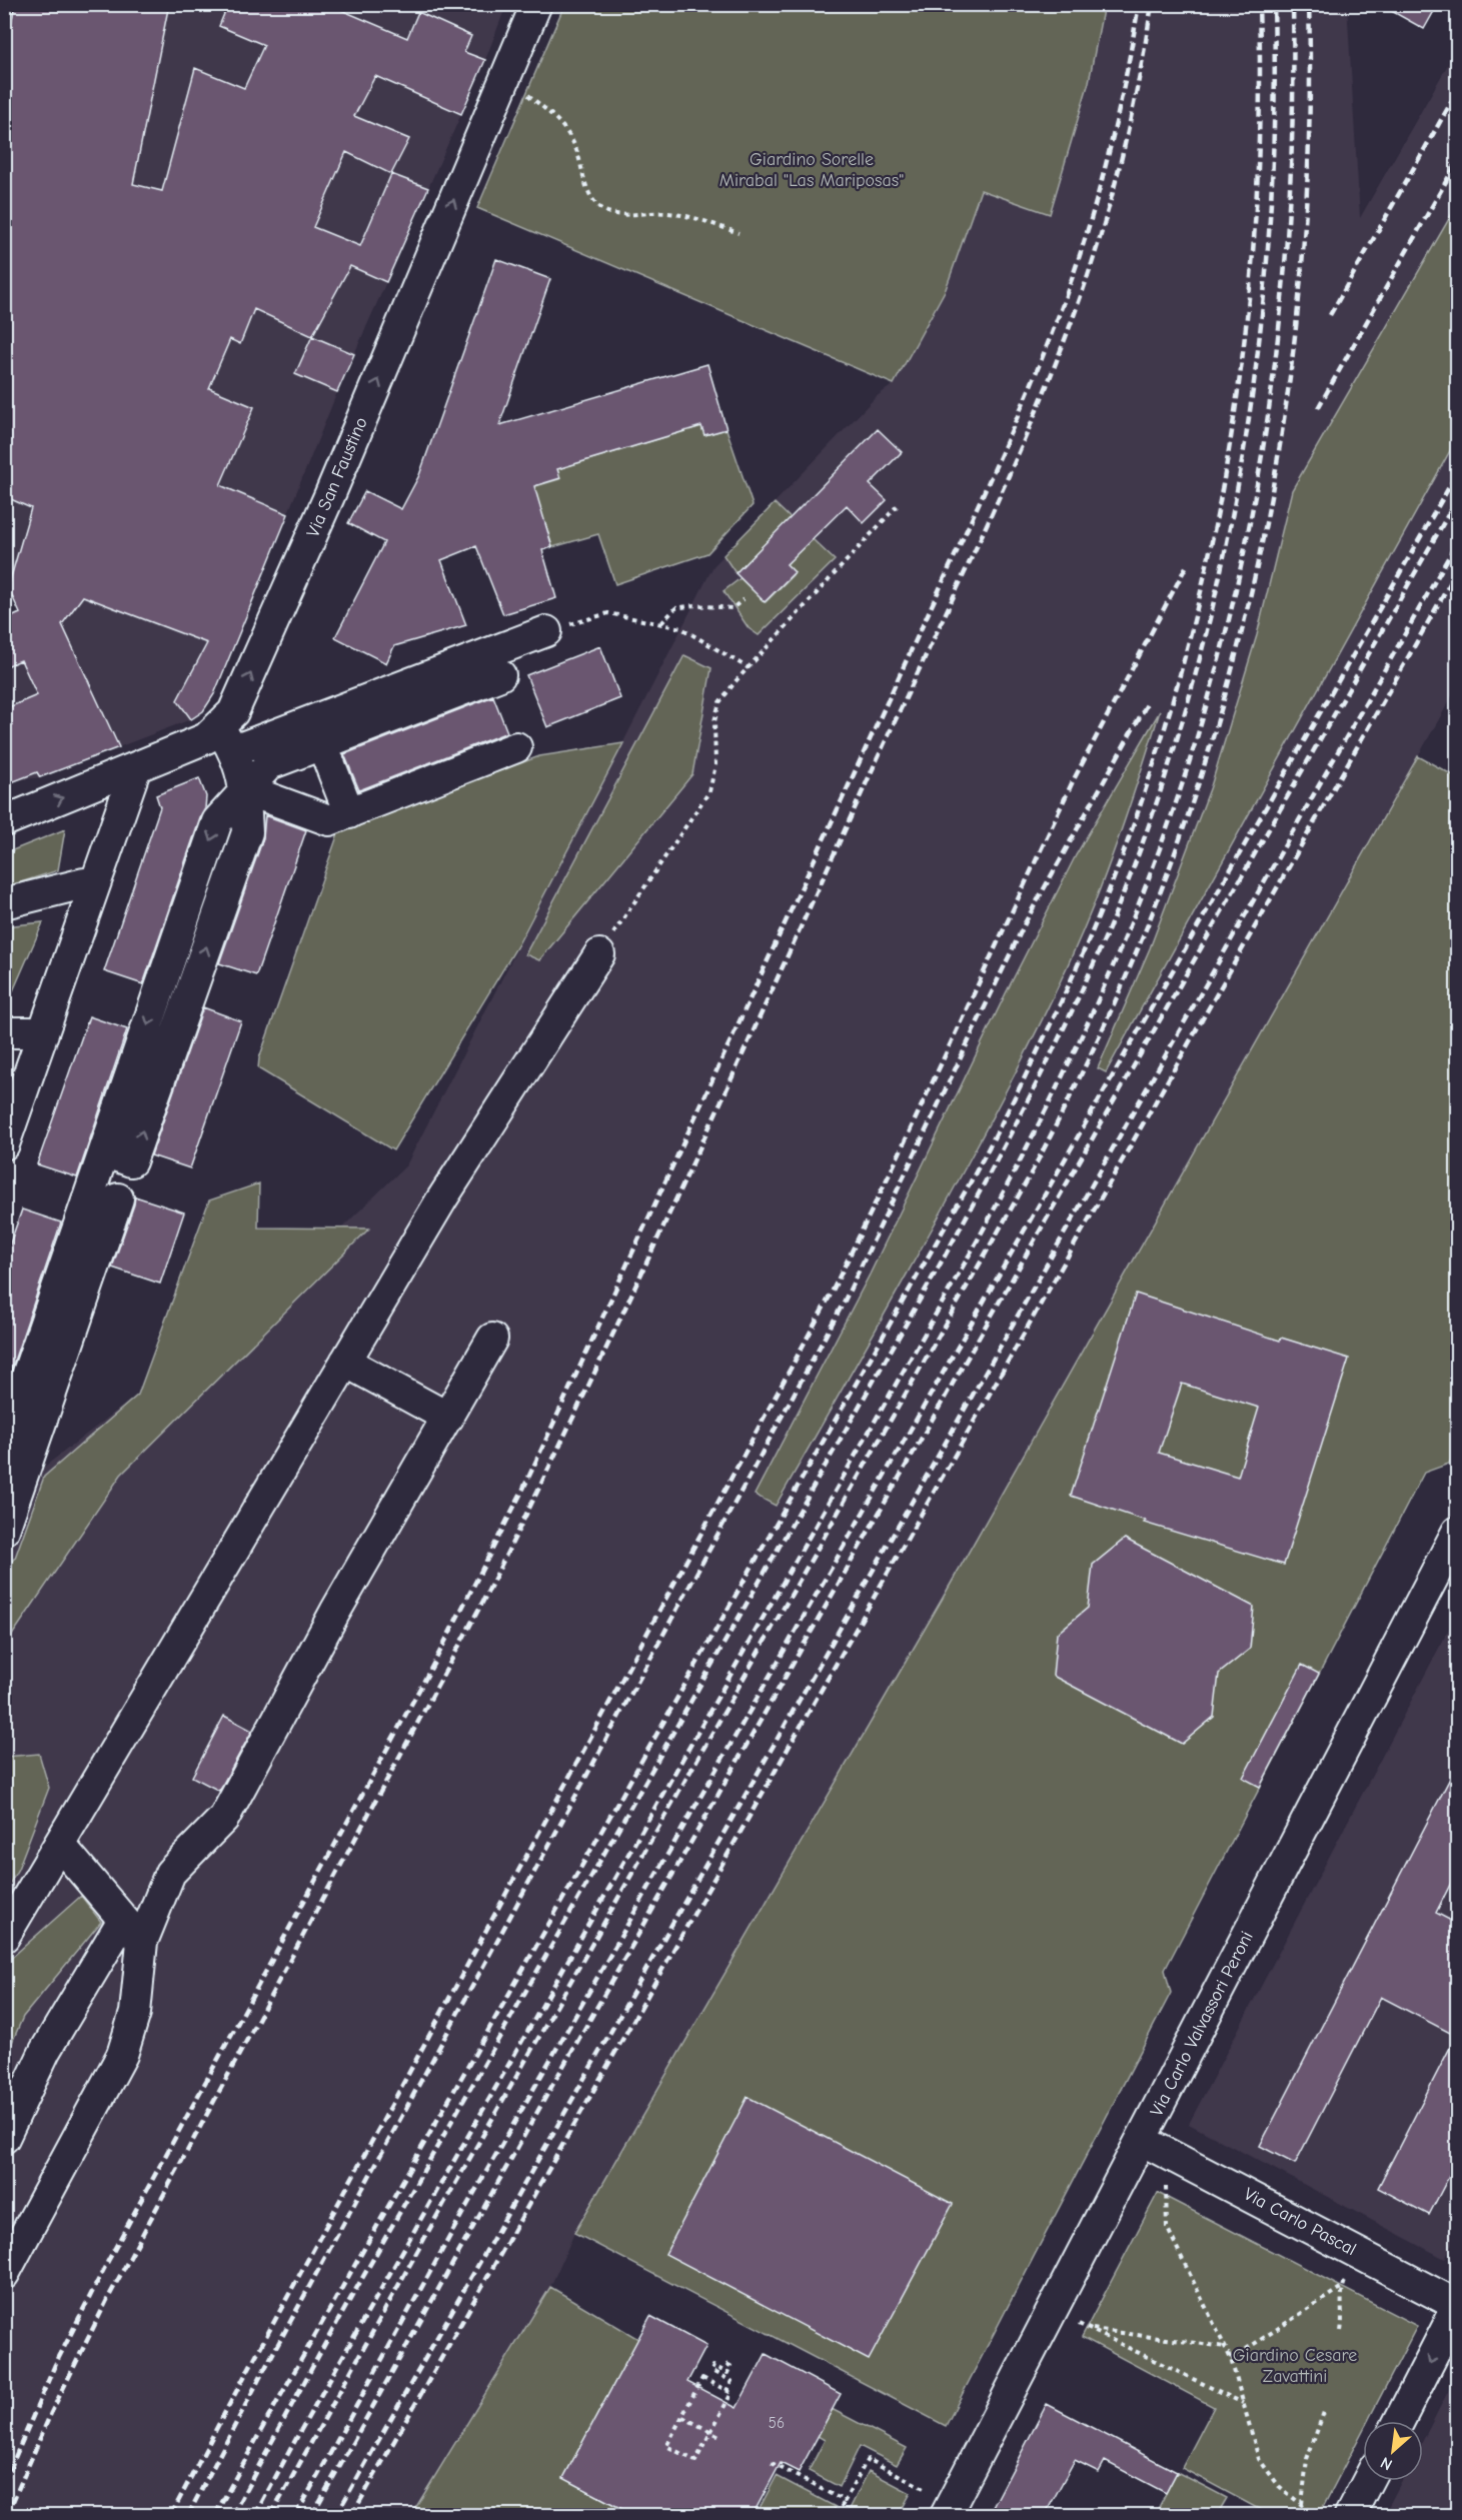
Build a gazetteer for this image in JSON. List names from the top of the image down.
{
  "streets": {
    "street": ["Via San Faustino", "Via Carlo Valvassori Peroni", "Via Carlo Pascal"]
  },
  "crossings": [
    ["Via Carlo Valvassori Peroni", "Via Carlo Pascal"]
  ],
  "parks": ["Giardino Sorelle Mirabal \"Las Mariposas\"", "Giardino Cesare Zavattini"],
  "house_numbers": ["56"],
  "north": "bottom left"
}
